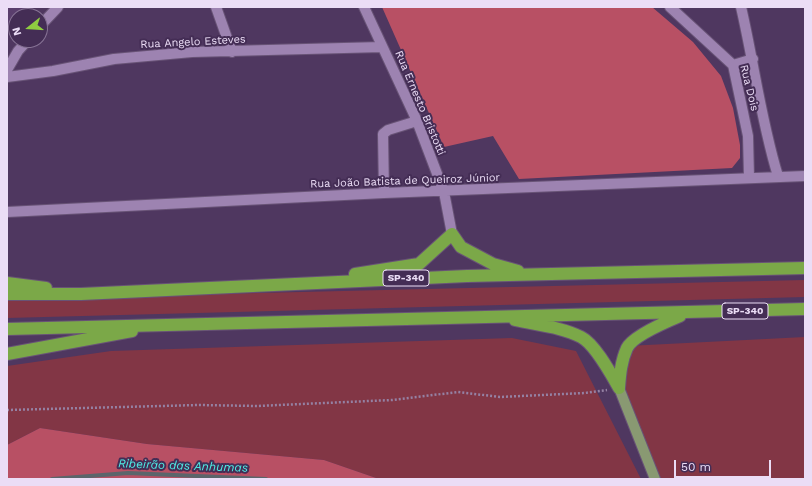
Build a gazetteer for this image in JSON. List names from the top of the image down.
{
  "streets": {
    "highway": ["SP-340"],
    "street": [
      "Rua Angelo Esteves",
      "Rua Dois",
      "Rua Ernesto Bristotti",
      "Rua João Batista de Queiroz Júnior"
    ]
  },
  "crossings": [
    ["Rua Angelo Esteves", "Rua Ernesto Bristotti"],
    ["Rua Dois", "Rua João Batista de Queiroz Júnior"],
    ["Rua Ernesto Bristotti", "Rua João Batista de Queiroz Júnior"]
  ],
  "water": ["Ribeirão das Anhumas"],
  "scale_bar": "50 m",
  "north": "left"
}
